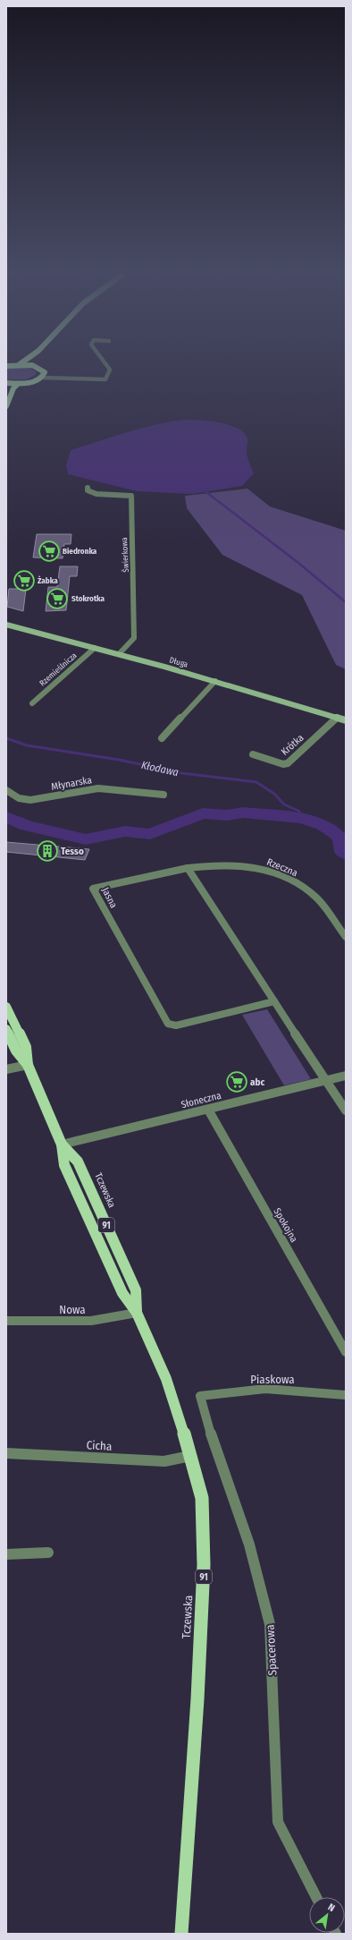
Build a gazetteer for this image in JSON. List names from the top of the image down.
{
  "streets": {
    "main road": ["Tczewska", "91"],
    "street": [
      "Świerkowa",
      "Długa",
      "Rzemieślnicza",
      "Krótka",
      "Młynarska",
      "Rzeczna",
      "Jasna",
      "Słoneczna",
      "Spokojna",
      "Nowa",
      "Piaskowa",
      "Cicha",
      "Spacerowa"
    ]
  },
  "crossings": [
    ["Świerkowa", "Długa"],
    ["Długa", "Rzemieślnicza"],
    ["Długa", "Krótka"],
    ["Rzeczna", "Jasna"],
    ["Słoneczna", "Tczewska"],
    ["Słoneczna", "Spokojna"],
    ["Tczewska", "Nowa"],
    ["Tczewska", "Cicha"],
    ["Piaskowa", "Spacerowa"]
  ],
  "water": ["Kłodawa"],
  "places": {
    "supermarket": [
      "Biedronka",
      "Żabka",
      "Stokrotka",
      "abc"
    ],
    "building": ["Tesso"]
  },
  "north": "top right"
}
